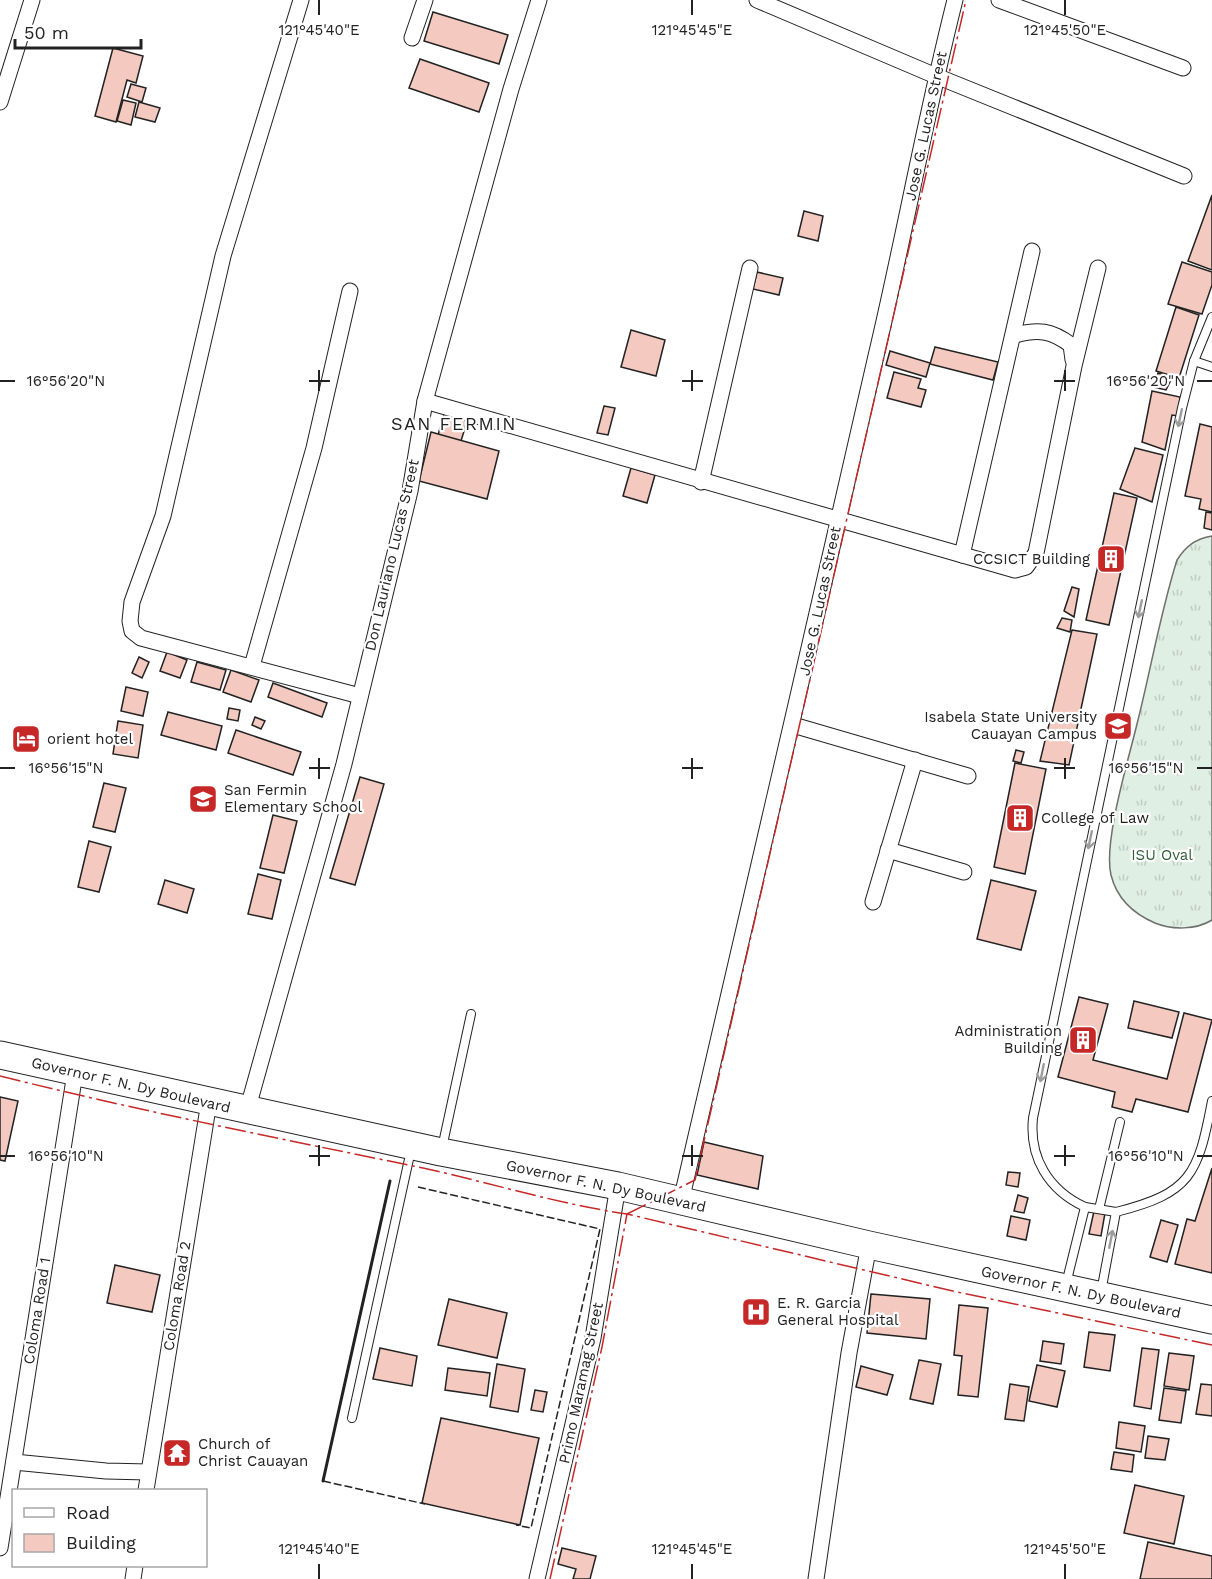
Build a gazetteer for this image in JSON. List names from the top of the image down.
{
  "streets": {
    "highway": ["Governor F. N. Dy Boulevard"],
    "street": [
      "Jose G. Lucas Street",
      "Don Lauriano Lucas Street",
      "Coloma Road 2",
      "Coloma Road 1",
      "Primo Maramag Street"
    ]
  },
  "crossings": [
    ["Jose G. Lucas Street", "Governor F. N. Dy Boulevard"],
    ["Don Lauriano Lucas Street", "Governor F. N. Dy Boulevard"],
    ["Governor F. N. Dy Boulevard", "Coloma Road 2"],
    ["Governor F. N. Dy Boulevard", "Coloma Road 1"],
    ["Governor F. N. Dy Boulevard", "Primo Maramag Street"]
  ],
  "districts": ["SAN FERMIN"],
  "parks": ["ISU Oval"],
  "places": {
    "building": ["CCSICT Building", "College of Law", "Administration Building"],
    "school or university": ["Isabela State University Cauayan Campus", "San Fermin Elementary School"],
    "hotel": ["orient hotel"],
    "hospital": ["E. R. Garcia General Hospital"],
    "temple": ["Church of Christ Cauayan"]
  },
  "legend": ["Road", "Building"],
  "scale_bar": "50 m",
  "coordinates": [
    "121°45'40\"E",
    "121°45'45\"E",
    "121°45'50\"E",
    "16°56'20\"N",
    "16°56'15\"N",
    "16°56'10\"N"
  ]
}
